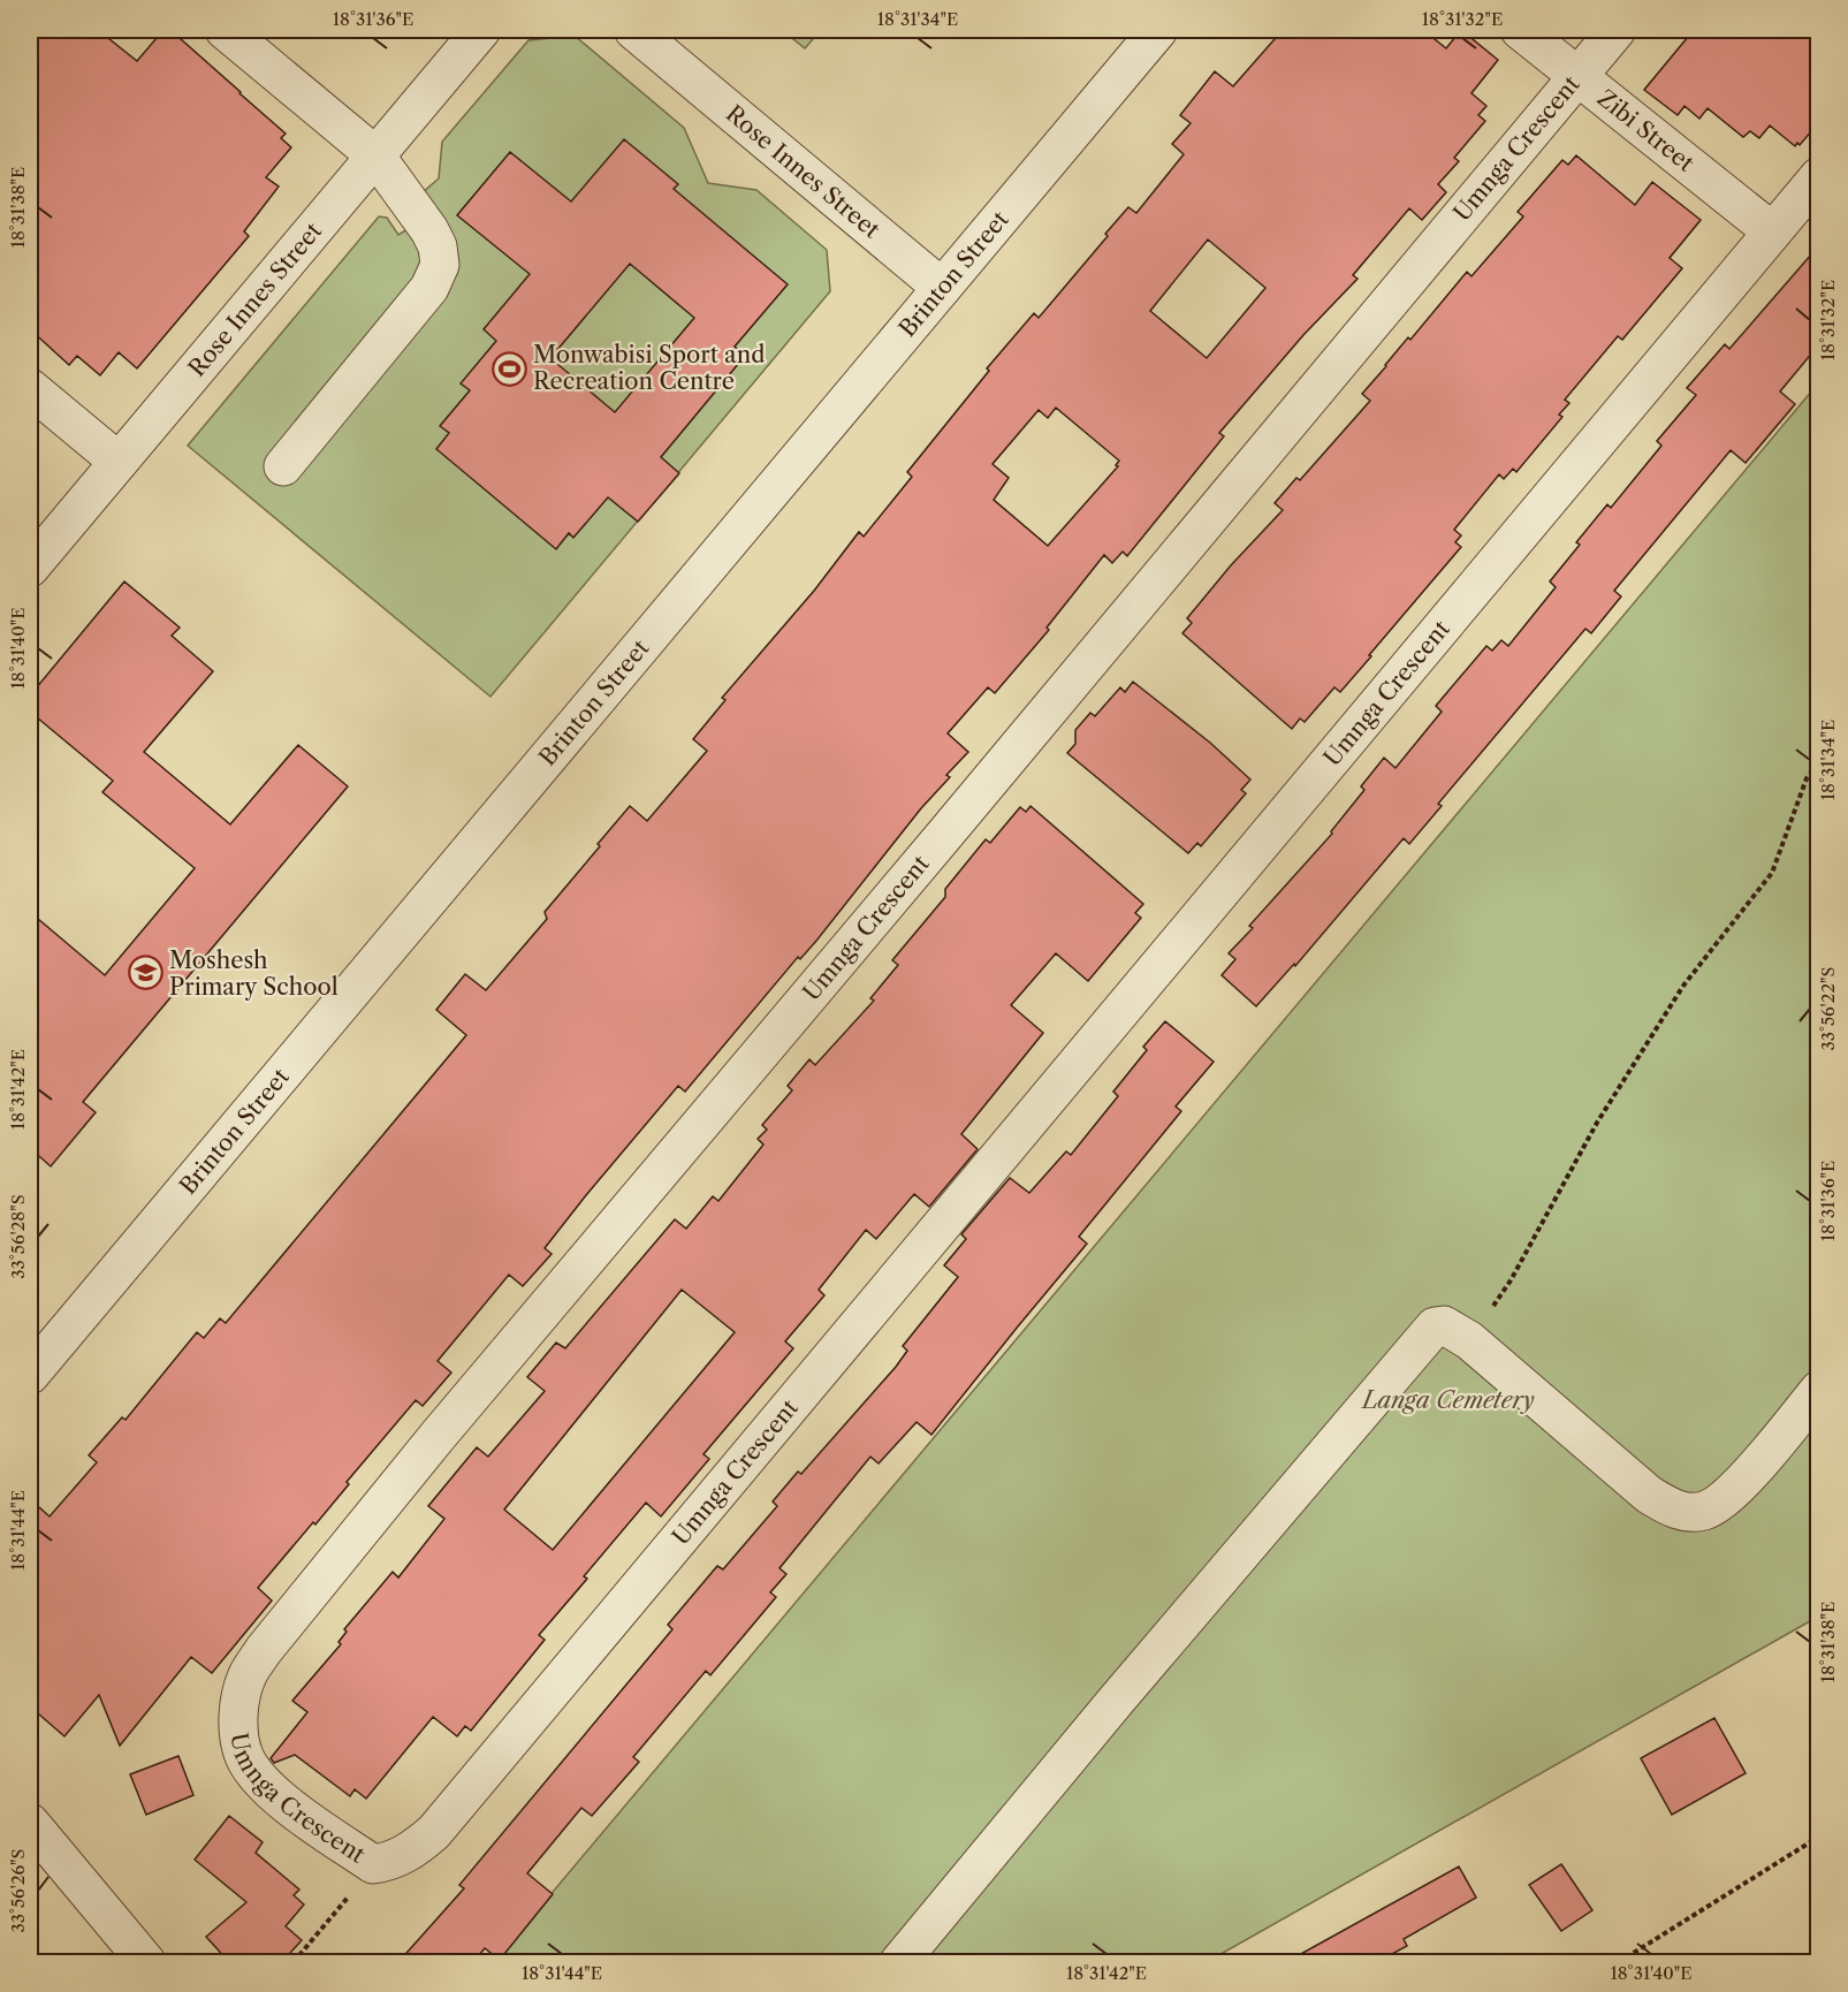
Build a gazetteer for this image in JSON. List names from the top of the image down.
{
  "streets": {
    "street": [
      "Zibi Street",
      "Umnga Crescent",
      "Rose Innes Street",
      "Brinton Street"
    ]
  },
  "crossings": [
    ["Zibi Street", "Umnga Crescent"],
    ["Rose Innes Street", "Brinton Street"]
  ],
  "parks": ["Langa Cemetery"],
  "places": {
    "sports": ["Monwabisi Sport and Recreation Centre"],
    "school or university": ["Moshesh Primary School"]
  },
  "coordinates": [
    "18°31'36\"E",
    "18°31'34\"E",
    "18°31'32\"E",
    "18°31'38\"E",
    "18°31'40\"E",
    "33°56'22\"S",
    "18°31'42\"E",
    "33°56'28\"S",
    "18°31'44\"E",
    "33°56'26\"S"
  ]
}
